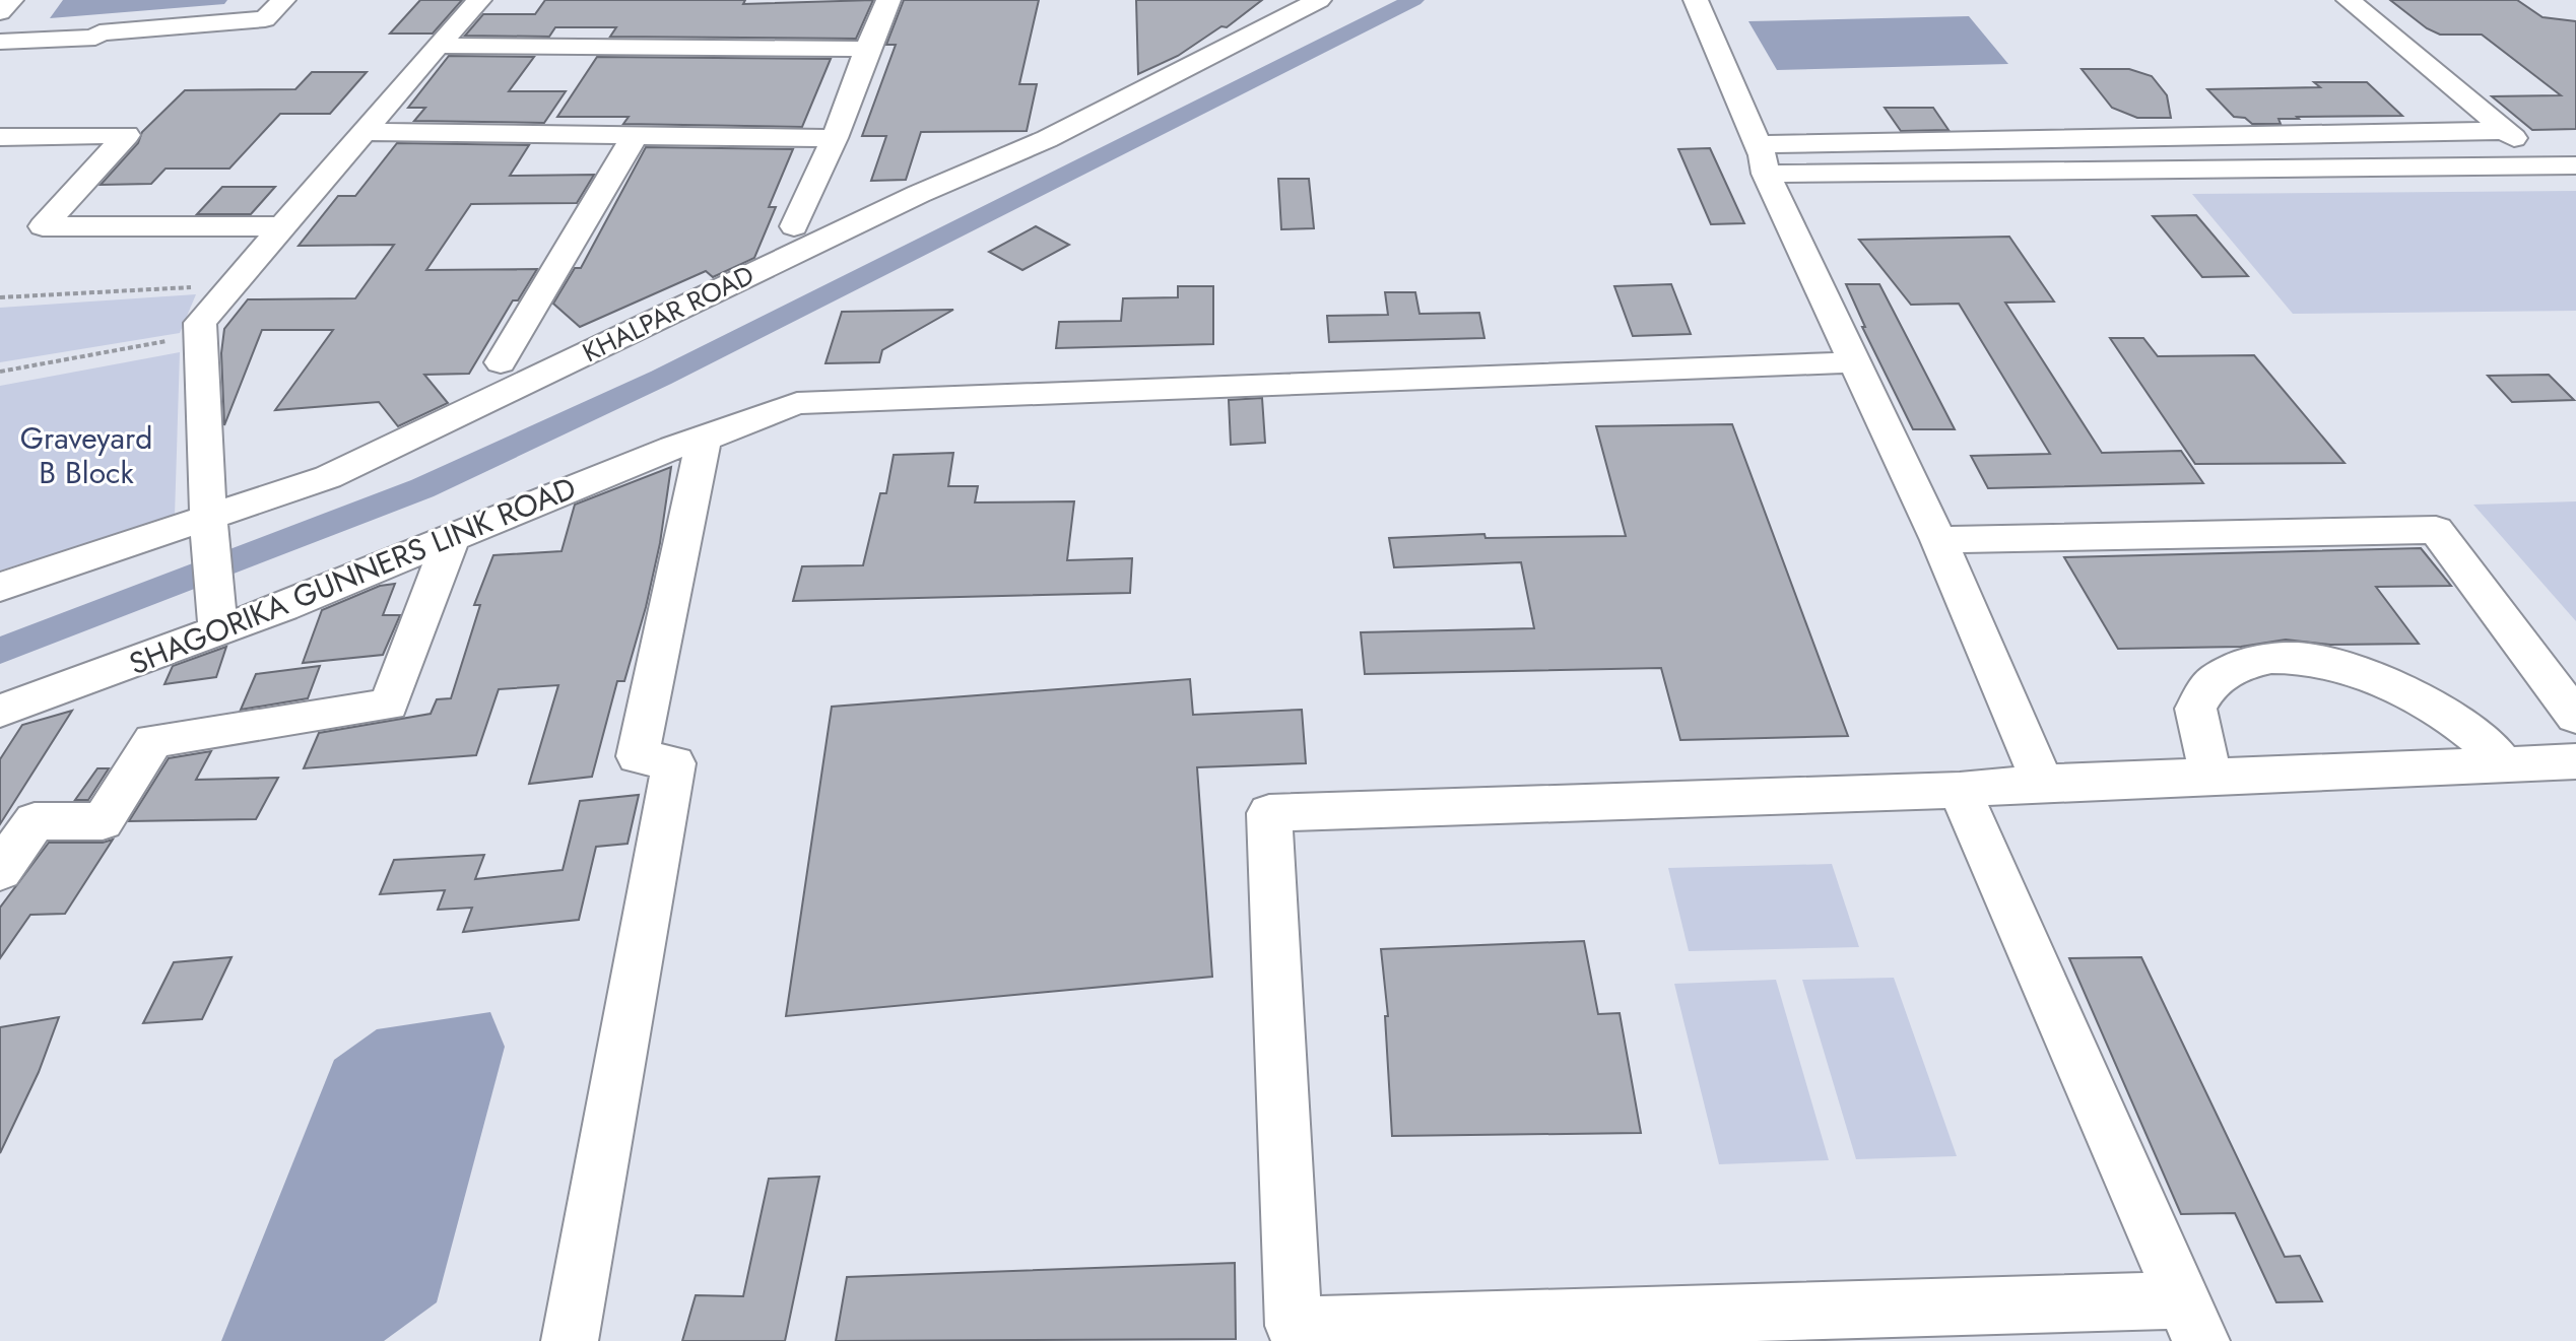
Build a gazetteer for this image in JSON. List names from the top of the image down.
{
  "streets": {
    "street": ["KHALPAR ROAD", "SHAGORIKA GUNNERS LINK ROAD"]
  },
  "parks": ["Graveyard B Block"]
}
